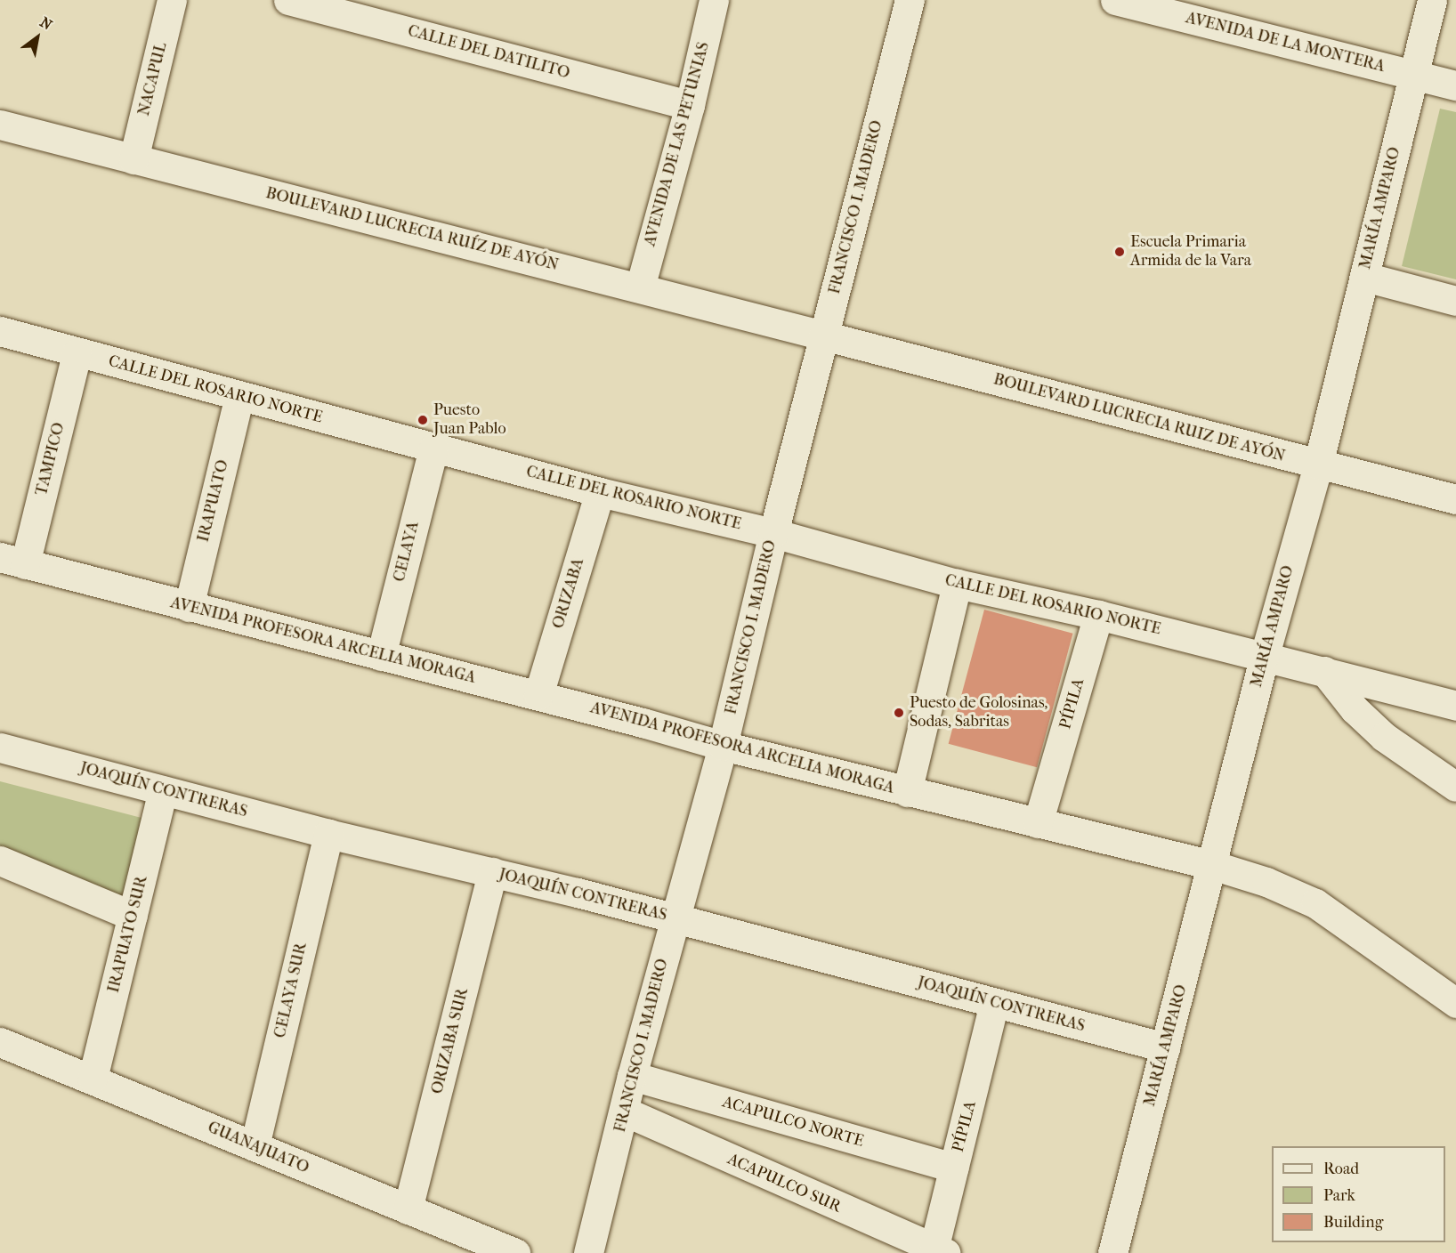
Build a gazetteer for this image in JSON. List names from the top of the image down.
{
  "streets": {
    "street": [
      "AVENIDA DE LA MONTERA",
      "CALLE DEL DATILITO",
      "NACAPUL",
      "AVENIDA DE LAS PETUNIAS",
      "FRANCISCO I. MADERO",
      "MARÍA AMPARO",
      "BOULEVARD LUCRECIA RUÍZ DE AYÓN",
      "CALLE DEL ROSARIO NORTE",
      "BOULEVARD LUCRECIA RUIZ DE AYÓN",
      "TAMPICO",
      "IRAPUATO",
      "CELAYA",
      "ORIZABA",
      "AVENIDA PROFESORA ARCELIA MORAGA",
      "PÍPILA",
      "JOAQUÍN CONTRERAS",
      "IRAPUATO SUR",
      "CELAYA SUR",
      "ORIZABA SUR",
      "ACAPULCO NORTE",
      "GUANAJUATO",
      "ACAPULCO SUR"
    ]
  },
  "crossings": [
    ["AVENIDA DE LA MONTERA", "MARÍA AMPARO"],
    ["CALLE DEL DATILITO", "AVENIDA DE LAS PETUNIAS"],
    ["NACAPUL", "BOULEVARD LUCRECIA RUÍZ DE AYÓN"],
    ["AVENIDA DE LAS PETUNIAS", "BOULEVARD LUCRECIA RUÍZ DE AYÓN"],
    ["FRANCISCO I. MADERO", "BOULEVARD LUCRECIA RUÍZ DE AYÓN"],
    ["FRANCISCO I. MADERO", "CALLE DEL ROSARIO NORTE"],
    ["FRANCISCO I. MADERO", "BOULEVARD LUCRECIA RUIZ DE AYÓN"],
    ["FRANCISCO I. MADERO", "AVENIDA PROFESORA ARCELIA MORAGA"],
    ["FRANCISCO I. MADERO", "JOAQUÍN CONTRERAS"],
    ["FRANCISCO I. MADERO", "ACAPULCO NORTE"],
    ["FRANCISCO I. MADERO", "ACAPULCO SUR"],
    ["MARÍA AMPARO", "CALLE DEL ROSARIO NORTE"],
    ["MARÍA AMPARO", "BOULEVARD LUCRECIA RUIZ DE AYÓN"],
    ["MARÍA AMPARO", "AVENIDA PROFESORA ARCELIA MORAGA"],
    ["MARÍA AMPARO", "JOAQUÍN CONTRERAS"],
    ["BOULEVARD LUCRECIA RUÍZ DE AYÓN", "BOULEVARD LUCRECIA RUIZ DE AYÓN"],
    ["CALLE DEL ROSARIO NORTE", "TAMPICO"],
    ["CALLE DEL ROSARIO NORTE", "IRAPUATO"],
    ["CALLE DEL ROSARIO NORTE", "CELAYA"],
    ["CALLE DEL ROSARIO NORTE", "ORIZABA"],
    ["CALLE DEL ROSARIO NORTE", "PÍPILA"],
    ["TAMPICO", "AVENIDA PROFESORA ARCELIA MORAGA"],
    ["IRAPUATO", "AVENIDA PROFESORA ARCELIA MORAGA"],
    ["CELAYA", "AVENIDA PROFESORA ARCELIA MORAGA"],
    ["ORIZABA", "AVENIDA PROFESORA ARCELIA MORAGA"],
    ["AVENIDA PROFESORA ARCELIA MORAGA", "PÍPILA"],
    ["PÍPILA", "JOAQUÍN CONTRERAS"],
    ["PÍPILA", "ACAPULCO NORTE"],
    ["PÍPILA", "ACAPULCO SUR"],
    ["JOAQUÍN CONTRERAS", "IRAPUATO SUR"],
    ["JOAQUÍN CONTRERAS", "CELAYA SUR"],
    ["JOAQUÍN CONTRERAS", "ORIZABA SUR"],
    ["IRAPUATO SUR", "GUANAJUATO"],
    ["CELAYA SUR", "GUANAJUATO"],
    ["ORIZABA SUR", "GUANAJUATO"]
  ],
  "places": ["Escuela Primaria Armida de la Vara", "Puesto Juan Pablo", "Puesto de Golosinas, Sodas, Sabritas"],
  "legend": ["Road", "Park", "Building"],
  "north": "top right"
}
